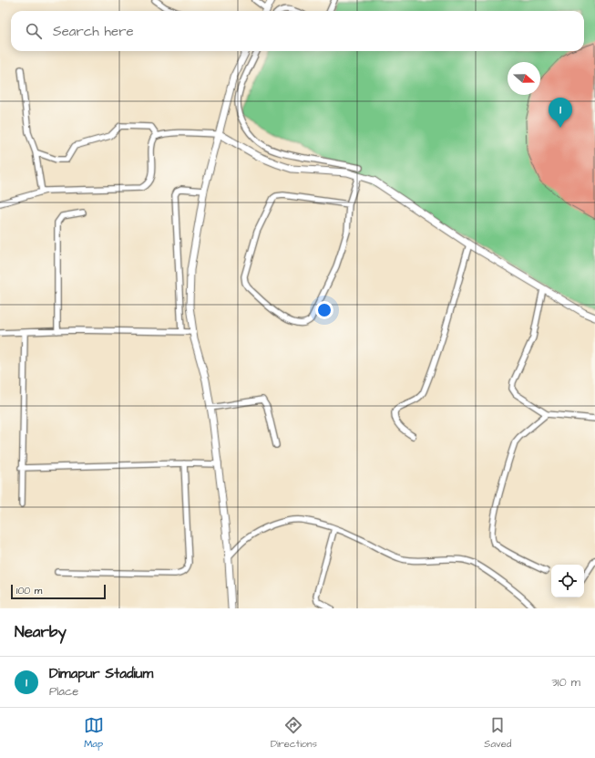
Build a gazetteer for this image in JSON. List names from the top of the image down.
{
  "scale_bar": "100 m",
  "north": "right",
  "page": {
    "search": "Search here",
    "pins": "1",
    "scale": "100 m",
    "heading": "Nearby",
    "list": [
      {
        "mark": "1",
        "name": "Dimapur Stadium",
        "note": "Place",
        "value": "310 m"
      }
    ],
    "nav": ["Map", "Directions", "Saved"]
  }
}
